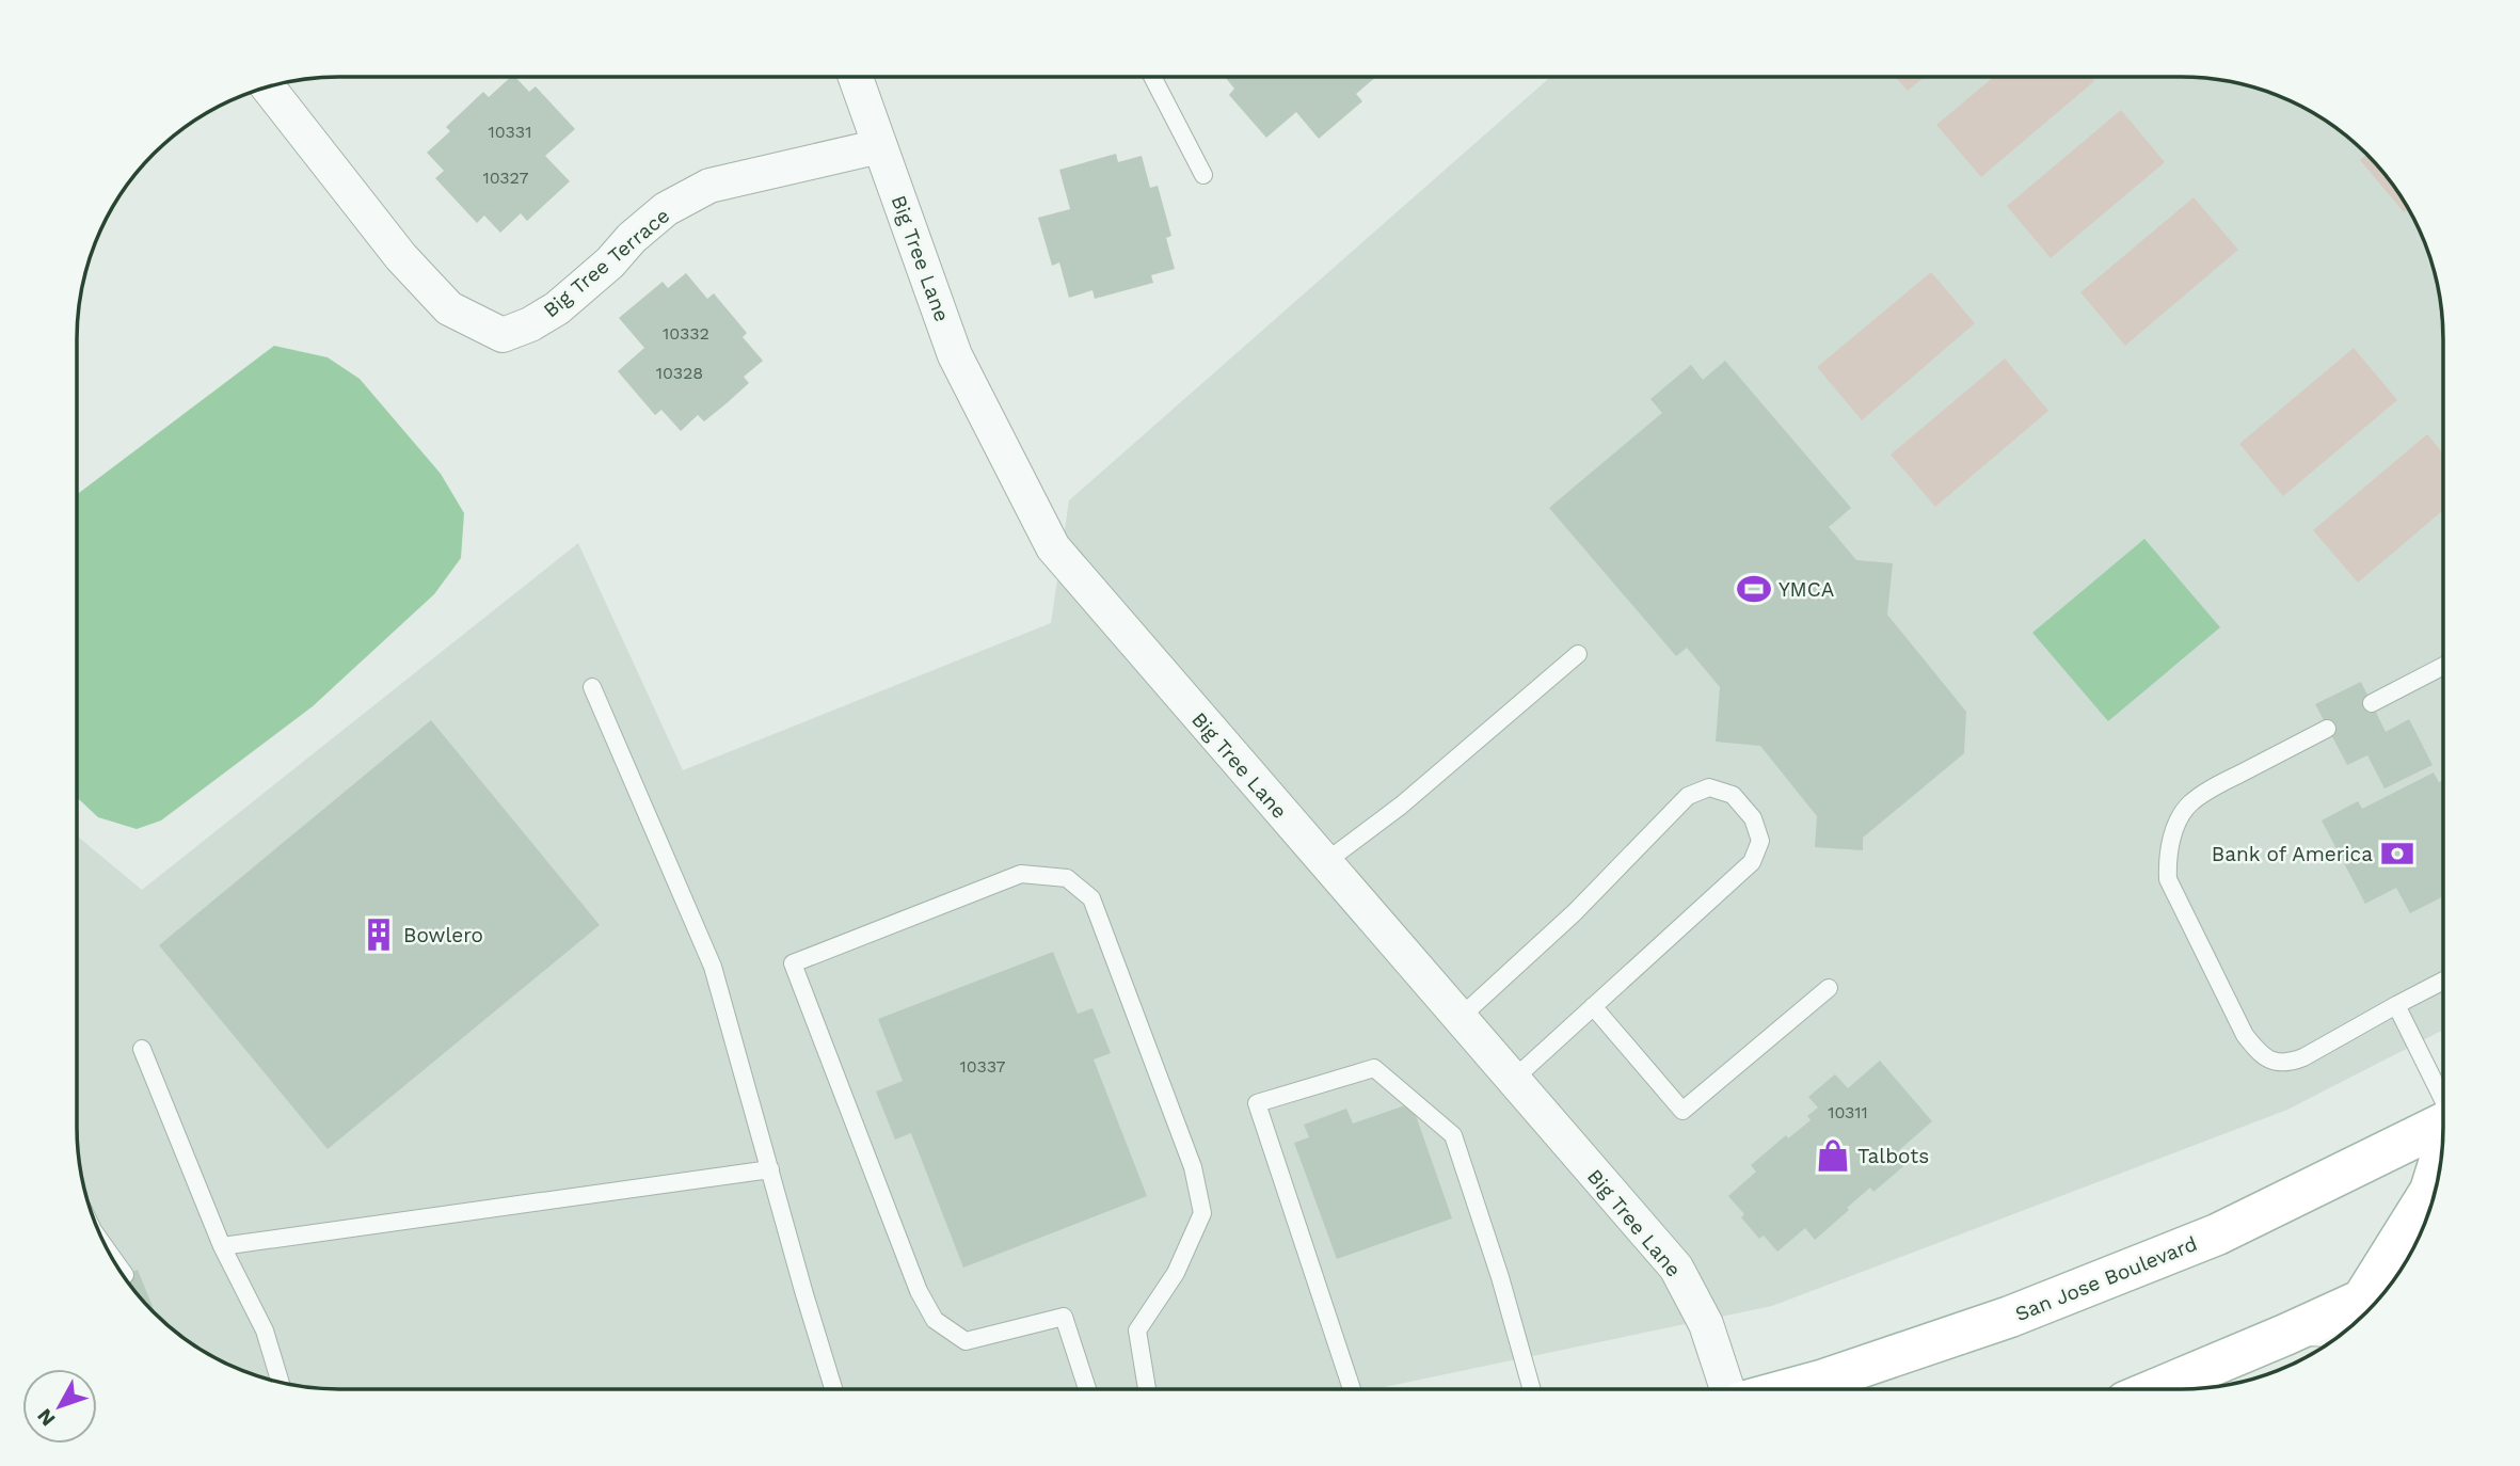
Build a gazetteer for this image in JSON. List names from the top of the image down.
{
  "streets": {
    "main road": ["San Jose Boulevard"],
    "street": ["Big Tree Lane", "Big Tree Terrace"]
  },
  "crossings": [
    ["Big Tree Lane", "Big Tree Terrace"]
  ],
  "places": {
    "sports": ["YMCA"],
    "bank": ["Bank of America"],
    "building": ["Bowlero"],
    "shop": ["Talbots"]
  },
  "house_numbers": [
    "10331",
    "10327",
    "10332",
    "10328",
    "10337",
    "10311"
  ],
  "north": "bottom left"
}
